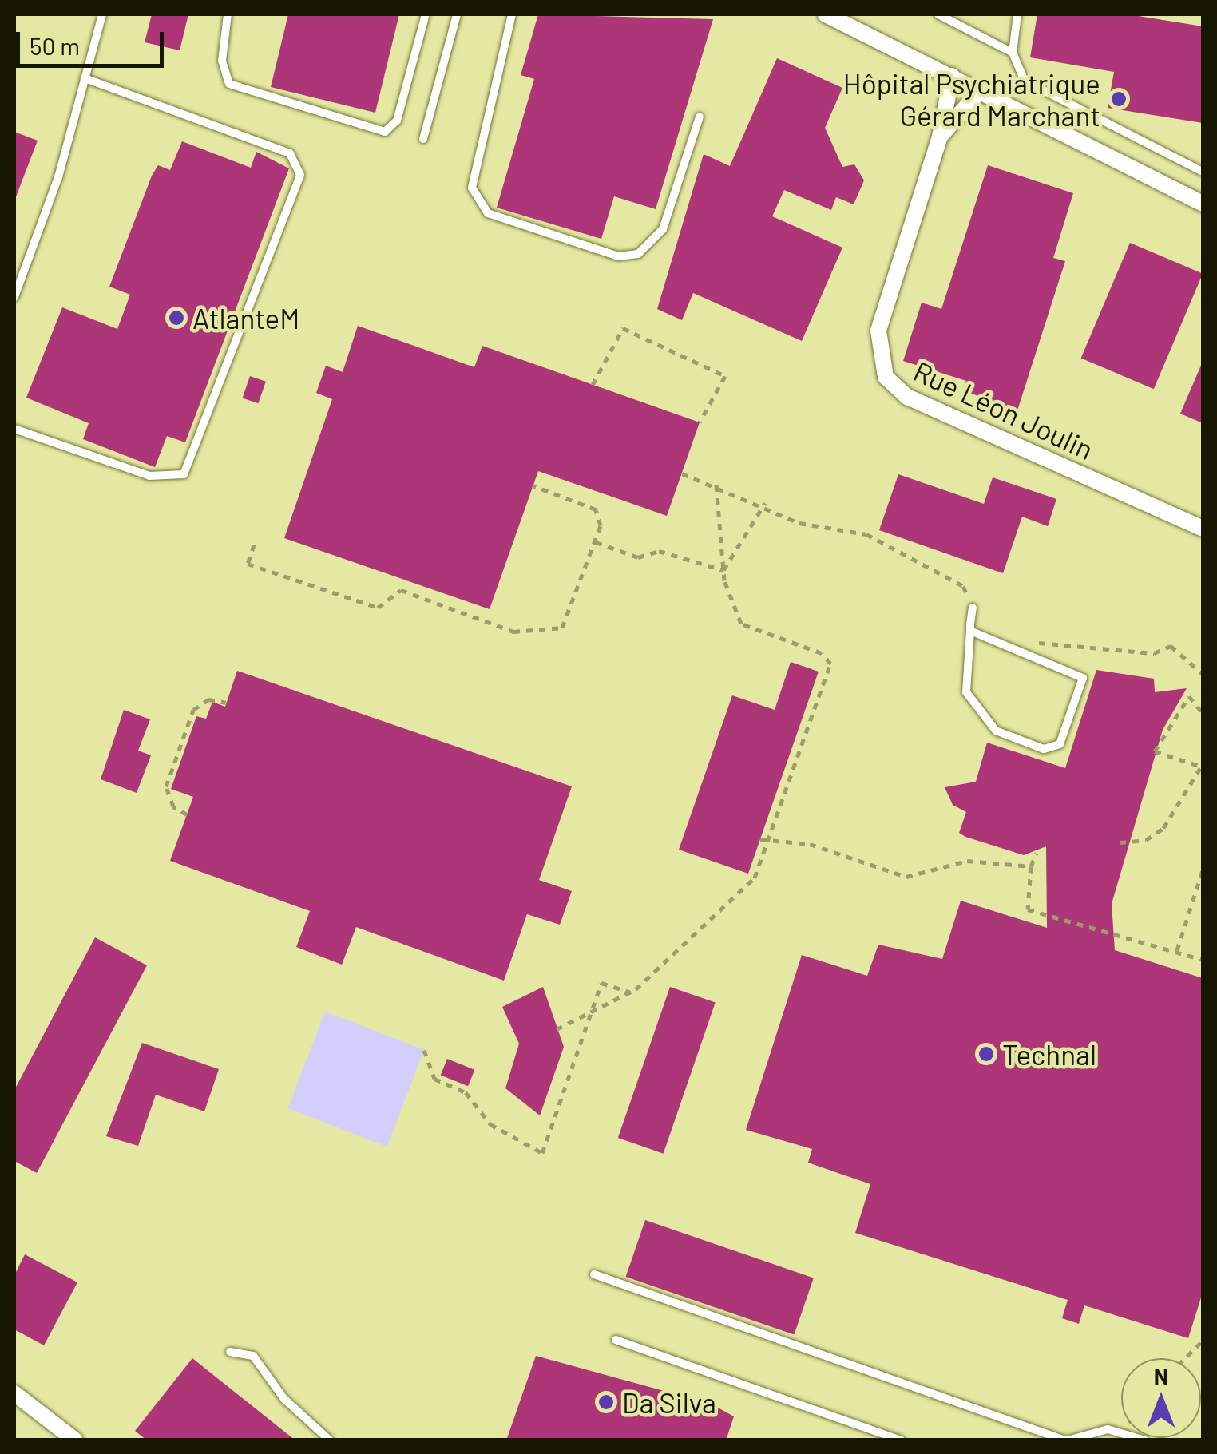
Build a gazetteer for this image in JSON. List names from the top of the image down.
{
  "streets": {
    "street": ["Rue Léon Joulin"]
  },
  "places": [
    "Hôpital Psychiatrique Gérard Marchant",
    "AtlanteM",
    "Technal",
    "Da Silva"
  ],
  "scale_bar": "50 m",
  "north": "top"
}
